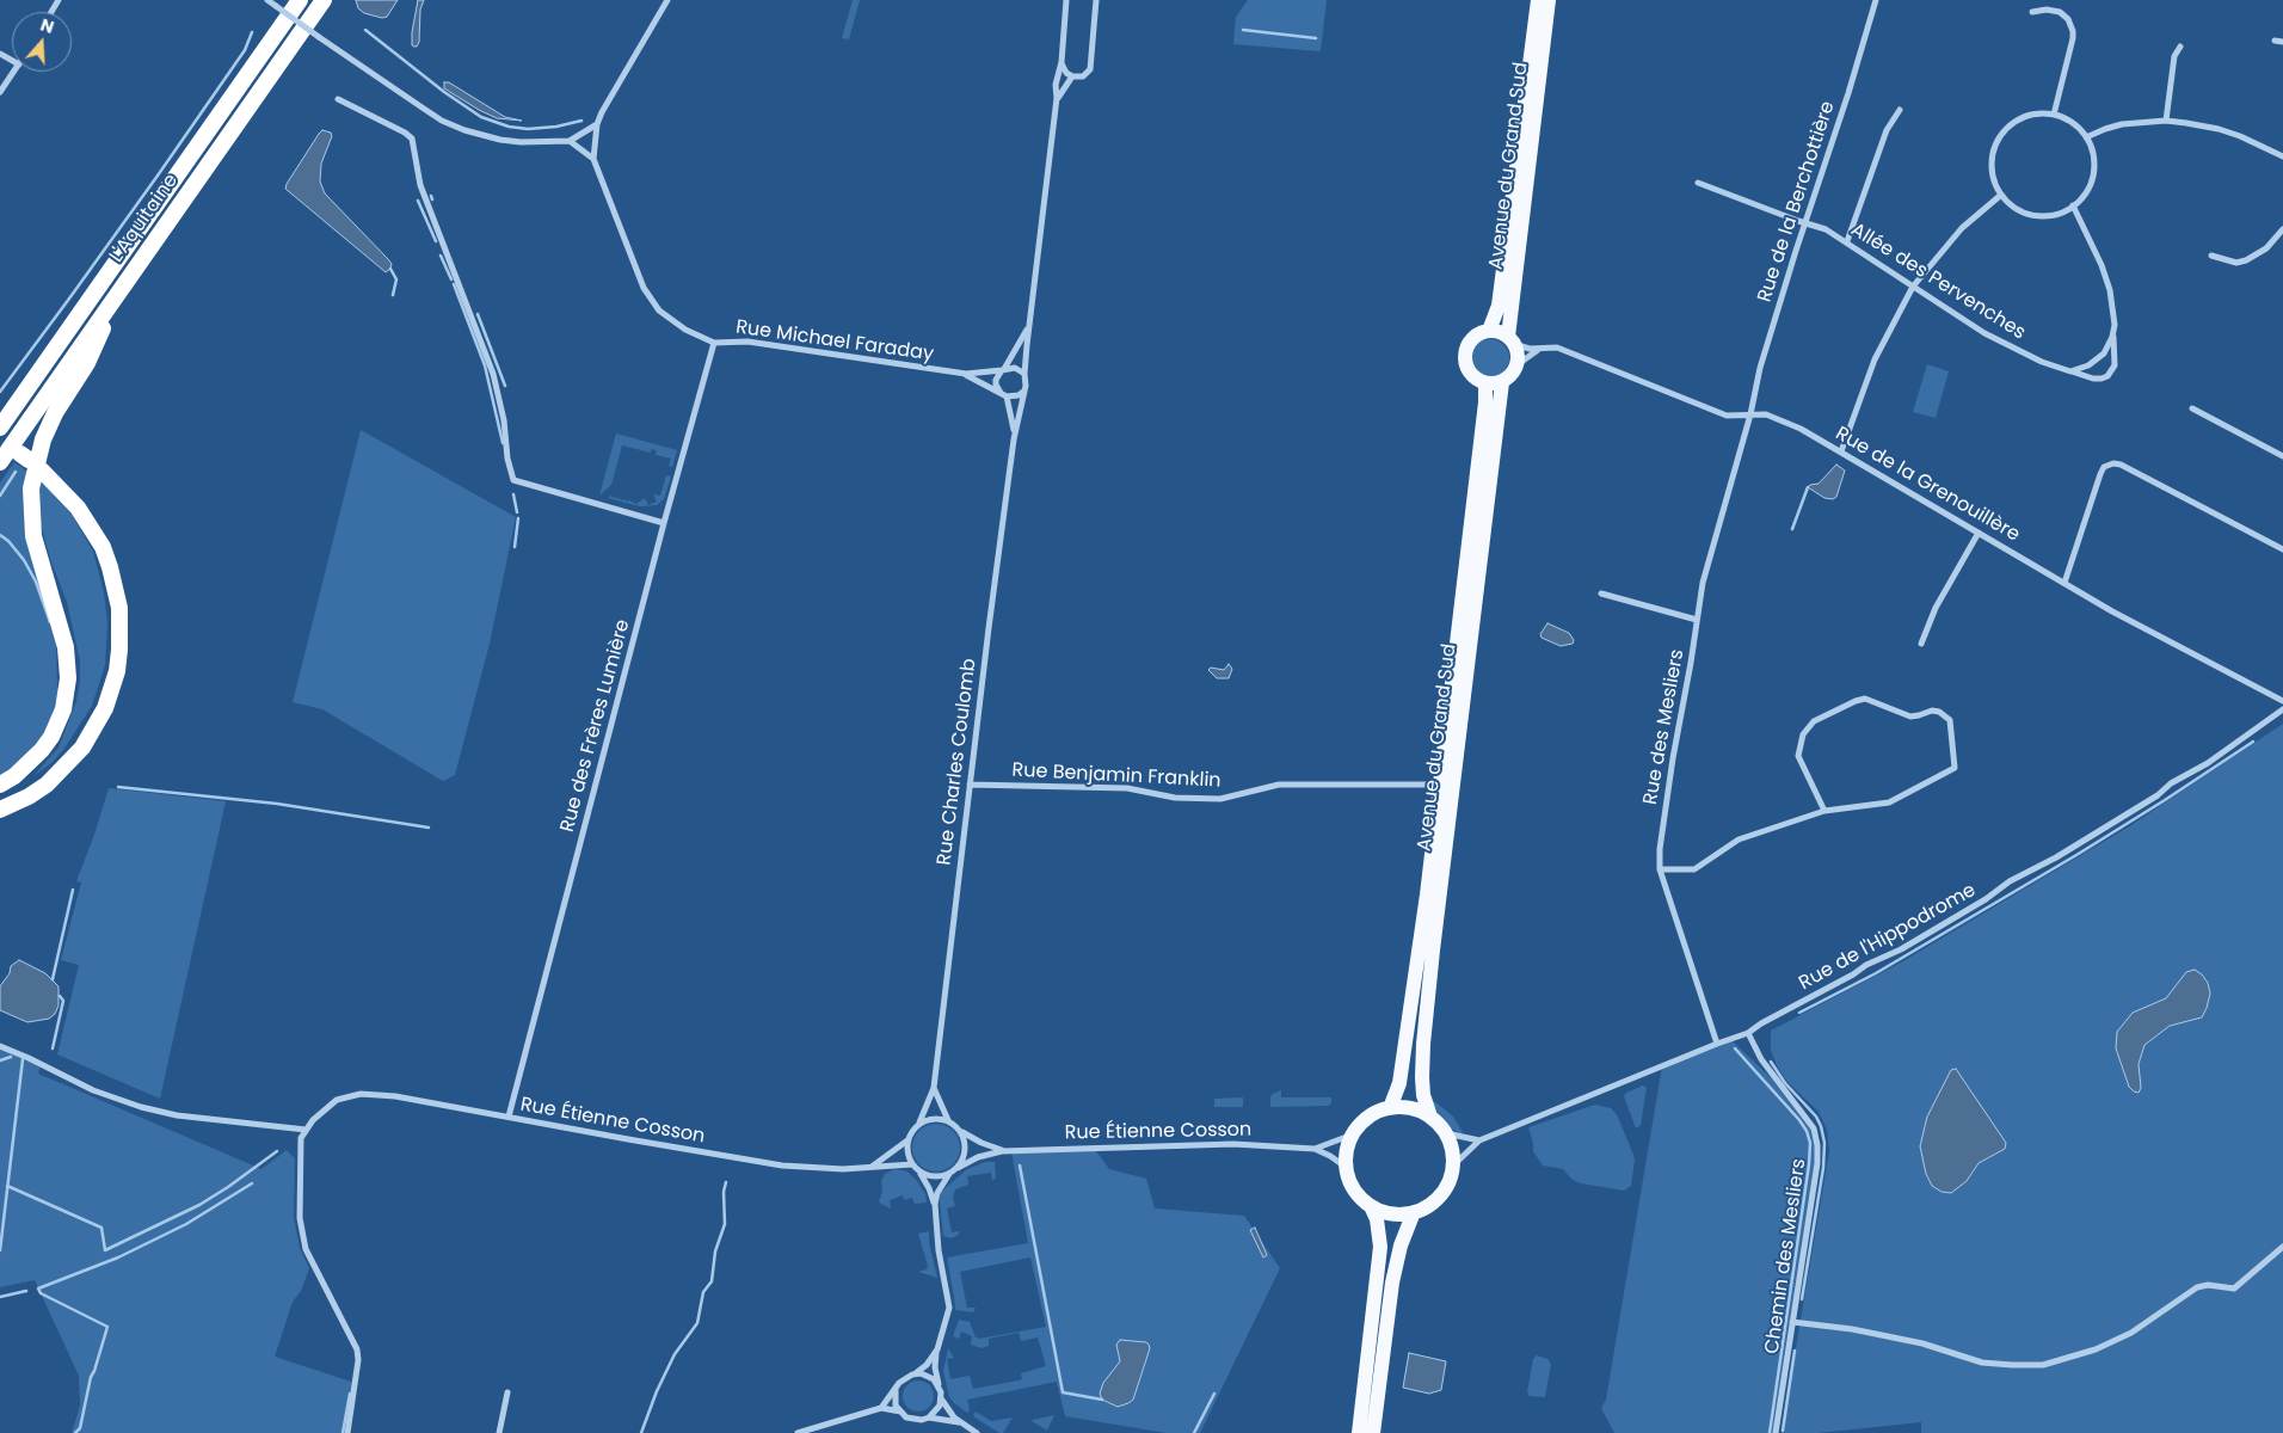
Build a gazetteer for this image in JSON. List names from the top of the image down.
{
  "streets": {
    "highway": ["L'Aquitaine"],
    "main road": ["Avenue du Grand Sud"],
    "street": [
      "Rue de la Berchottière",
      "Allée des Pervenches",
      "Rue Michael Faraday",
      "Rue de la Grenouillère",
      "Rue des Frères Lumière",
      "Rue des Mesliers",
      "Rue Charles Coulomb",
      "Rue Benjamin Franklin",
      "Rue de l'Hippodrome",
      "Rue Étienne Cosson",
      "Chemin des Mesliers"
    ]
  },
  "crossings": [
    ["Avenue du Grand Sud", "Rue de la Grenouillère"],
    ["Avenue du Grand Sud", "Rue Benjamin Franklin"],
    ["Avenue du Grand Sud", "Rue de l'Hippodrome"],
    ["Avenue du Grand Sud", "Rue Étienne Cosson"],
    ["Rue de la Berchottière", "Allée des Pervenches"],
    ["Rue de la Berchottière", "Rue de la Grenouillère"],
    ["Rue de la Berchottière", "Rue des Mesliers"],
    ["Rue Michael Faraday", "Rue des Frères Lumière"],
    ["Rue Michael Faraday", "Rue Charles Coulomb"],
    ["Rue de la Grenouillère", "Rue des Mesliers"],
    ["Rue des Frères Lumière", "Rue Étienne Cosson"],
    ["Rue des Mesliers", "Rue de l'Hippodrome"],
    ["Rue Charles Coulomb", "Rue Benjamin Franklin"],
    ["Rue Charles Coulomb", "Rue Étienne Cosson"],
    ["Rue de l'Hippodrome", "Rue Étienne Cosson"],
    ["Rue de l'Hippodrome", "Chemin des Mesliers"]
  ],
  "north": "top"
}
